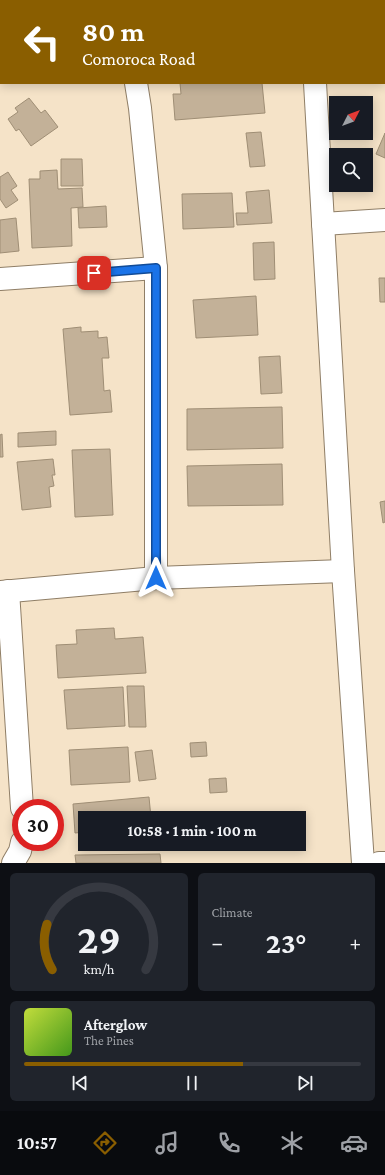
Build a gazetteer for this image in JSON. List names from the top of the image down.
{
  "north": "top right",
  "page": {
    "turn": ["80 m", "Comoroca Road"],
    "limit": "30",
    "trip": "10:58 · 1 min · 100 m",
    "tile": "Climate",
    "heat": ["−", "23°", "+"],
    "song": ["Afterglow", "The Pines"],
    "tabs": "10:57",
    "gauge": ["29", "km/h"]
  }
}
